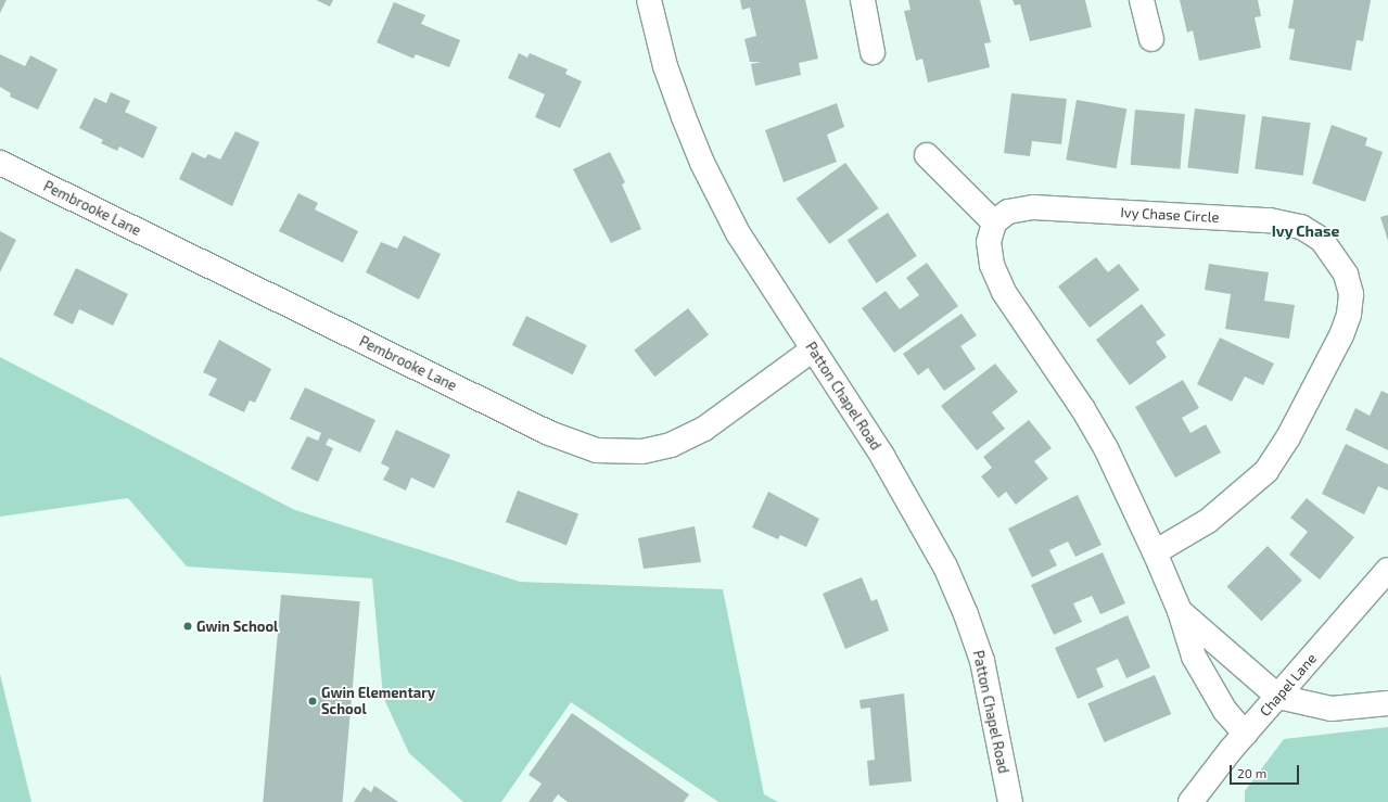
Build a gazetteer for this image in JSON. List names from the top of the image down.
{
  "streets": {
    "street": [
      "Pembrooke Lane",
      "Ivy Chase Circle",
      "Patton Chapel Road",
      "Chapel Lane"
    ]
  },
  "crossings": [
    ["Pembrooke Lane", "Patton Chapel Road"]
  ],
  "districts": ["Ivy Chase"],
  "places": ["Gwin School", "Gwin Elementary School"],
  "scale_bar": "20 m"
}
